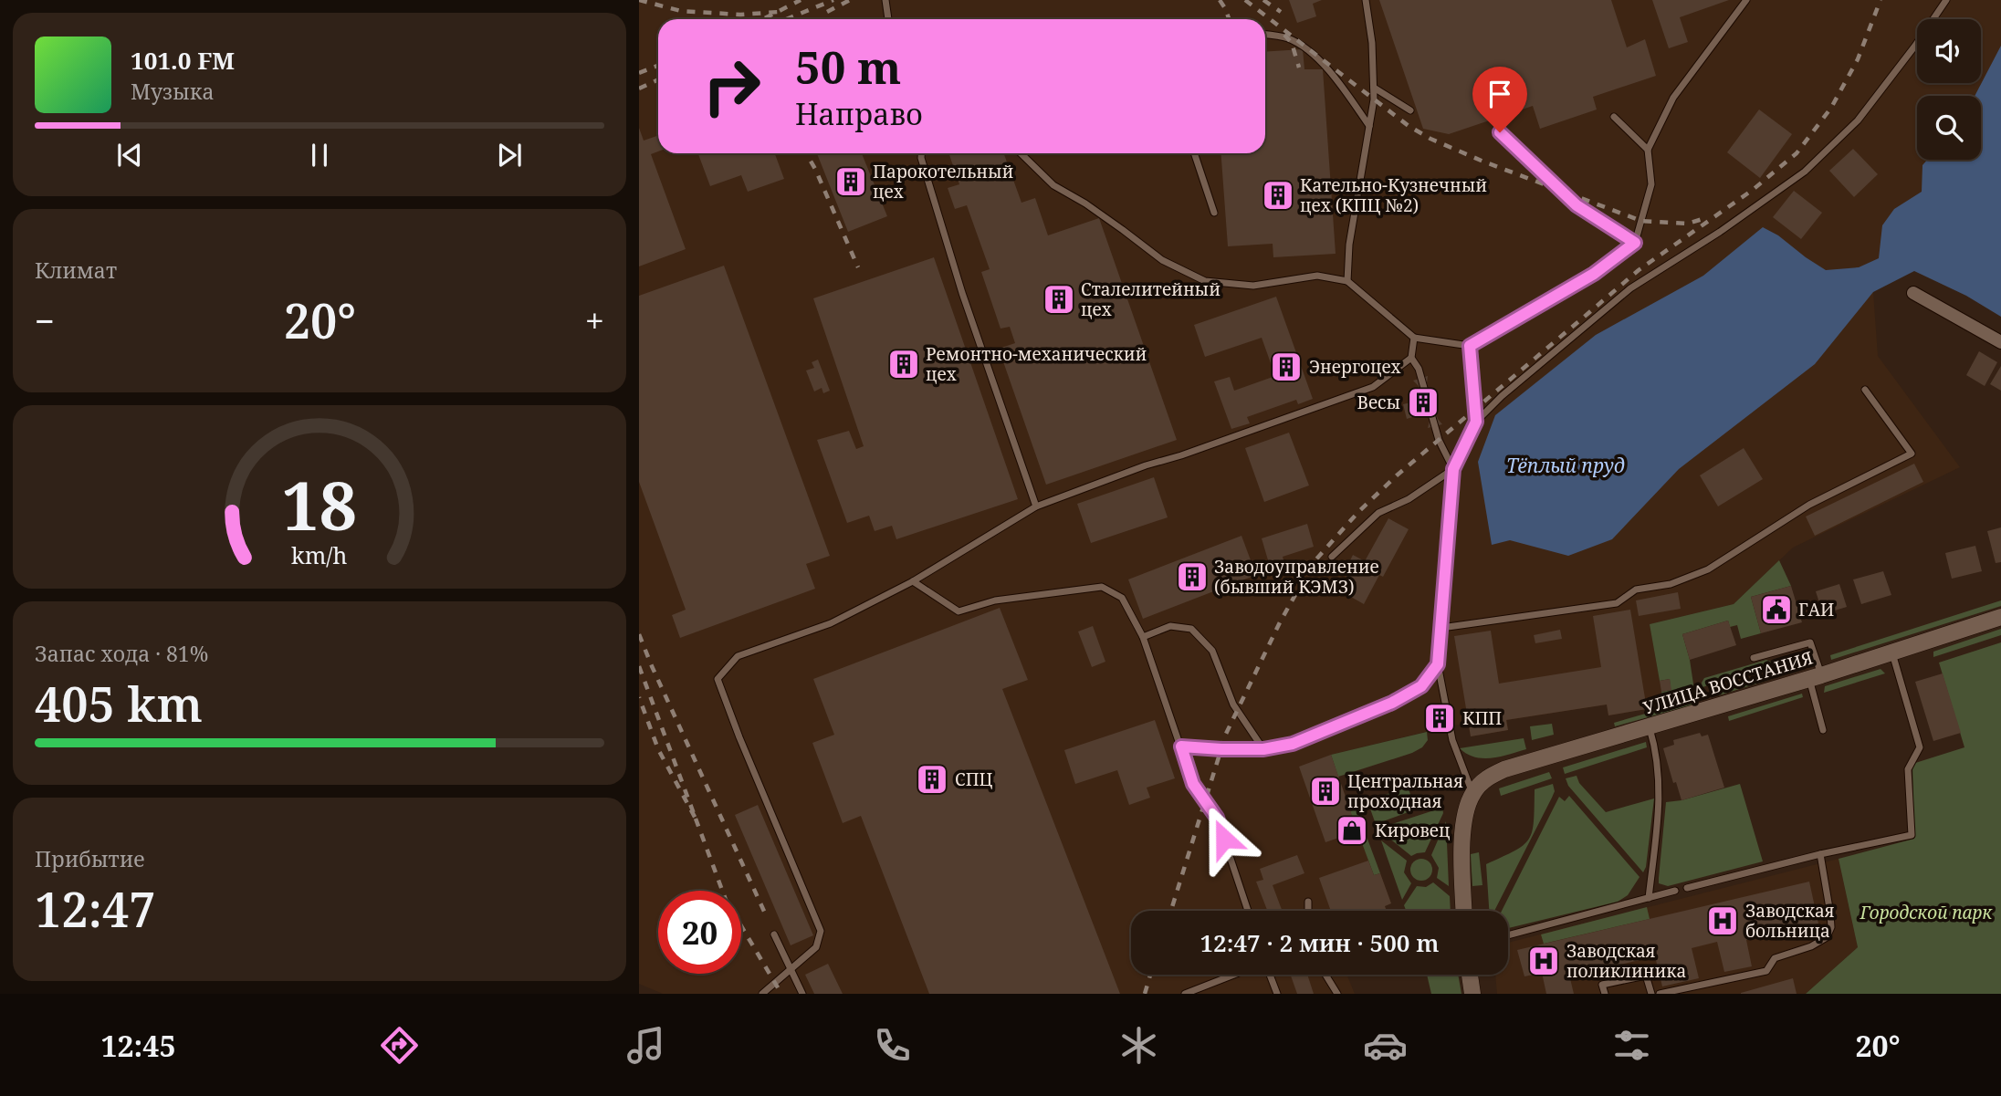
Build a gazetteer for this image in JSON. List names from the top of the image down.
{
  "streets": {
    "street": ["УЛИЦА ВОССТАНИЯ"]
  },
  "water": ["Тёплый пруд"],
  "parks": ["Городской парк"],
  "places": {
    "building": [
      "Парокотельный цех",
      "Кательно-Кузнечный цех (КПЦ №2)",
      "Сталелитейный цех",
      "Ремонтно-механический цех",
      "Энергоцех",
      "Весы",
      "Заводоуправление (бывший КЭМЗ)",
      "КПП",
      "СПЦ",
      "Центральная проходная"
    ],
    "public building": ["ГАИ"],
    "shop": ["Кировец"],
    "hospital": ["Заводская больница", "Заводская поликлиника"]
  },
  "page": {
    "turn": ["50 m", "Направо"],
    "song": ["101.0 FM", "Музыка"],
    "tile": [
      "Климат",
      ["Запас хода · 81%", "405 km"],
      ["Прибытие", "12:47"]
    ],
    "heat": ["−", "20°", "+"],
    "limit": "20",
    "trip": "12:47 · 2 мин · 500 m",
    "tabs": ["12:45", "20°"],
    "gauge": ["18", "km/h"]
  }
}
